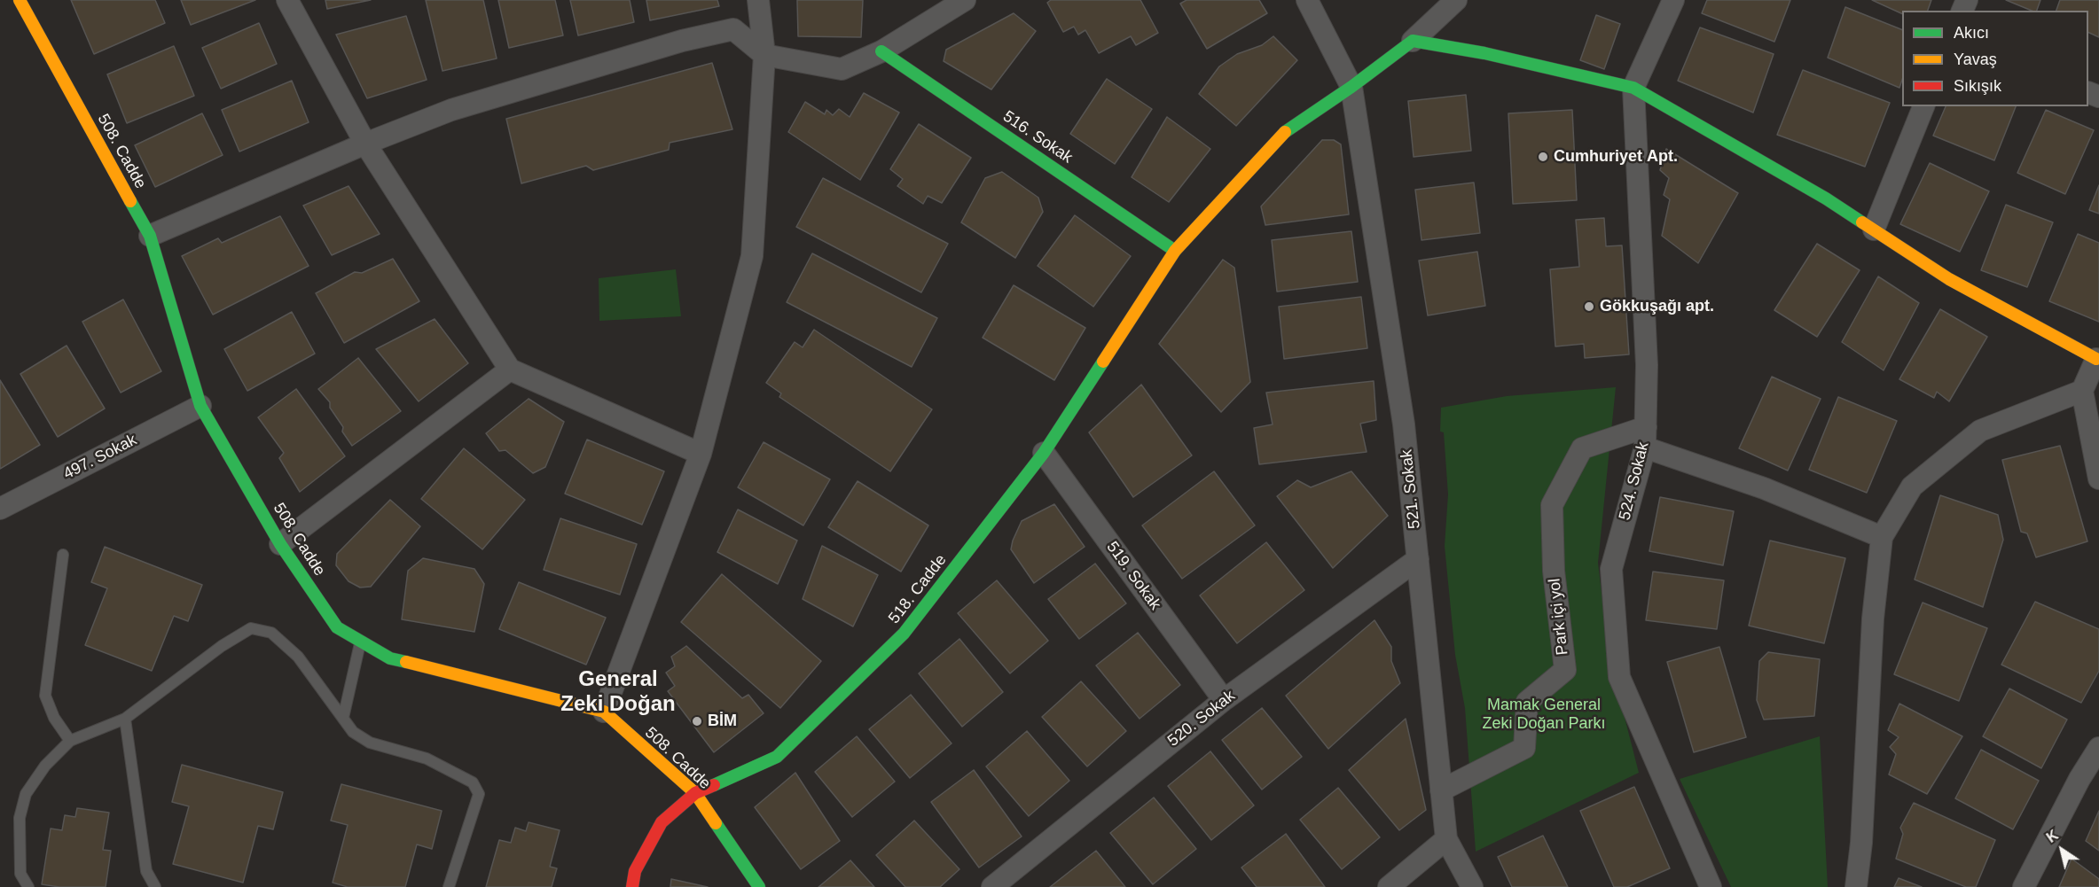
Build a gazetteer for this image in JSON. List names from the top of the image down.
{
  "streets": {
    "street": [
      "516. Sokak",
      "508. Cadde",
      "497. Sokak",
      "524. Sokak",
      "521. Sokak",
      "519. Sokak",
      "518. Cadde",
      "Park içi yol",
      "520. Sokak"
    ]
  },
  "crossings": [
    ["516. Sokak", "518. Cadde"],
    ["508. Cadde", "497. Sokak"],
    ["508. Cadde", "518. Cadde"],
    ["524. Sokak", "Park içi yol"],
    ["521. Sokak", "518. Cadde"],
    ["521. Sokak", "Park içi yol"],
    ["521. Sokak", "520. Sokak"],
    ["519. Sokak", "518. Cadde"],
    ["519. Sokak", "520. Sokak"]
  ],
  "districts": ["General Zeki Doğan"],
  "parks": ["Mamak General Zeki Doğan Parkı"],
  "places": ["Cumhuriyet Apt.", "Gökkuşağı apt.", "BİM"],
  "legend": ["Akıcı", "Yavaş", "Sıkışık"],
  "north": "top left"
}
